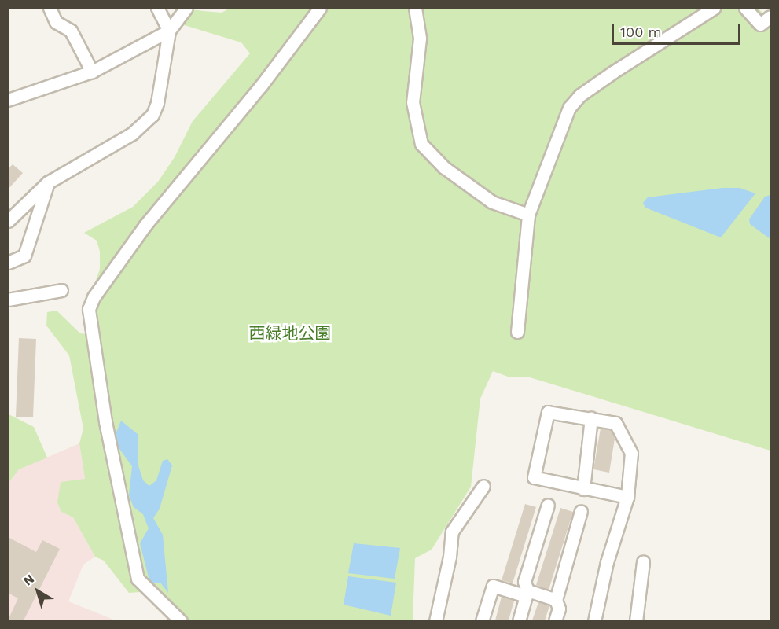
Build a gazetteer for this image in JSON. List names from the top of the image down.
{
  "parks": ["西緑地公園"],
  "scale_bar": "100 m",
  "north": "top left"
}
